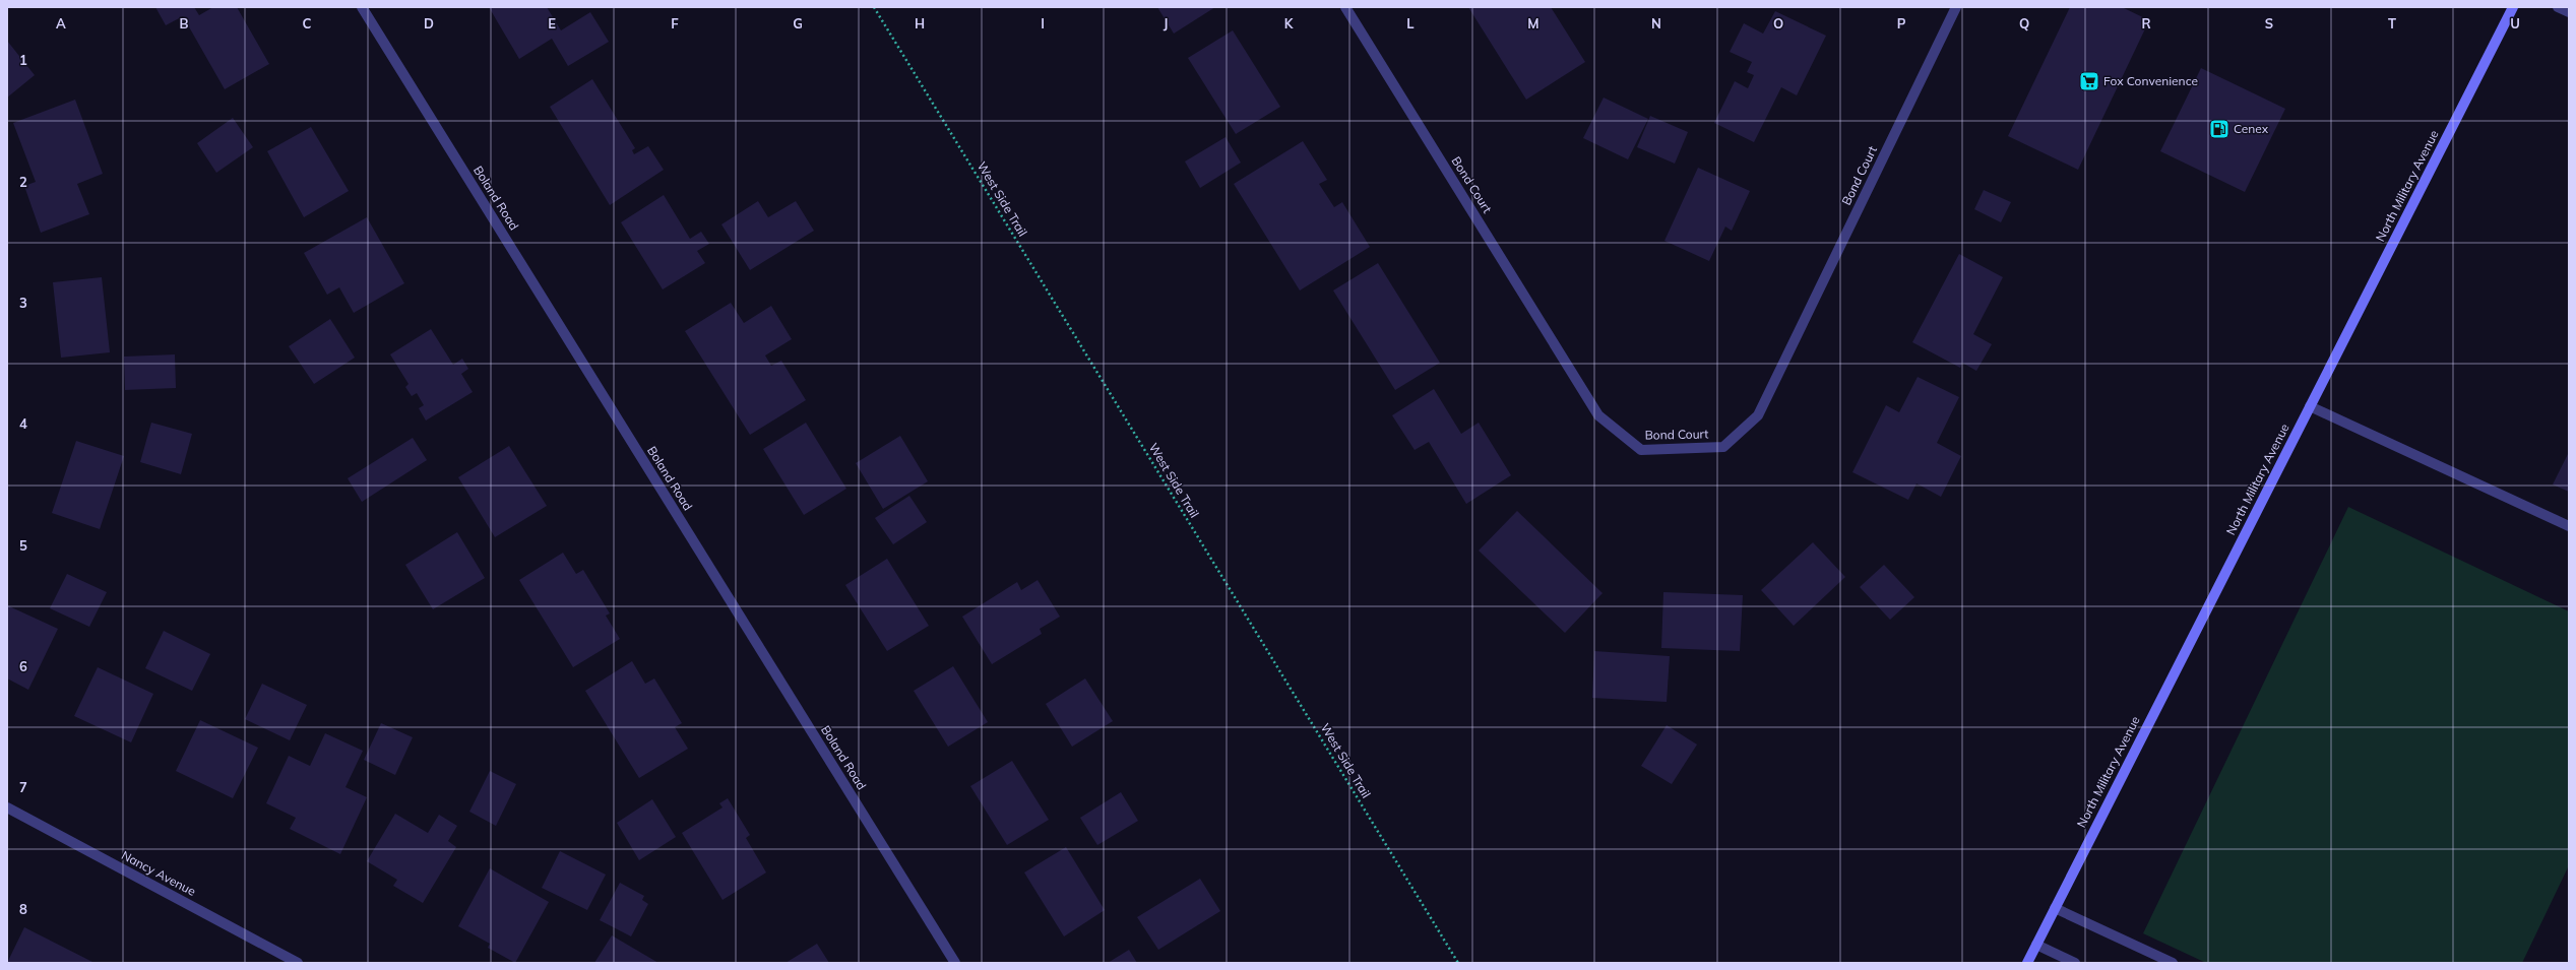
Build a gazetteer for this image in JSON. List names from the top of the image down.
{
  "streets": {
    "main road": ["North Military Avenue"],
    "street": ["Bond Court", "Boland Road", "Nancy Avenue"],
    "path": ["West Side Trail"]
  },
  "places": {
    "supermarket": ["Fox Convenience"],
    "fuel station": ["Cenex"]
  },
  "grid": {
    "columns": [
      "A",
      "B",
      "C",
      "D",
      "E",
      "F",
      "G",
      "H",
      "I",
      "J",
      "K",
      "L",
      "M",
      "N",
      "O",
      "P",
      "Q",
      "R",
      "S",
      "T",
      "U"
    ],
    "rows": [
      "1",
      "2",
      "3",
      "4",
      "5",
      "6",
      "7",
      "8"
    ]
  }
}
